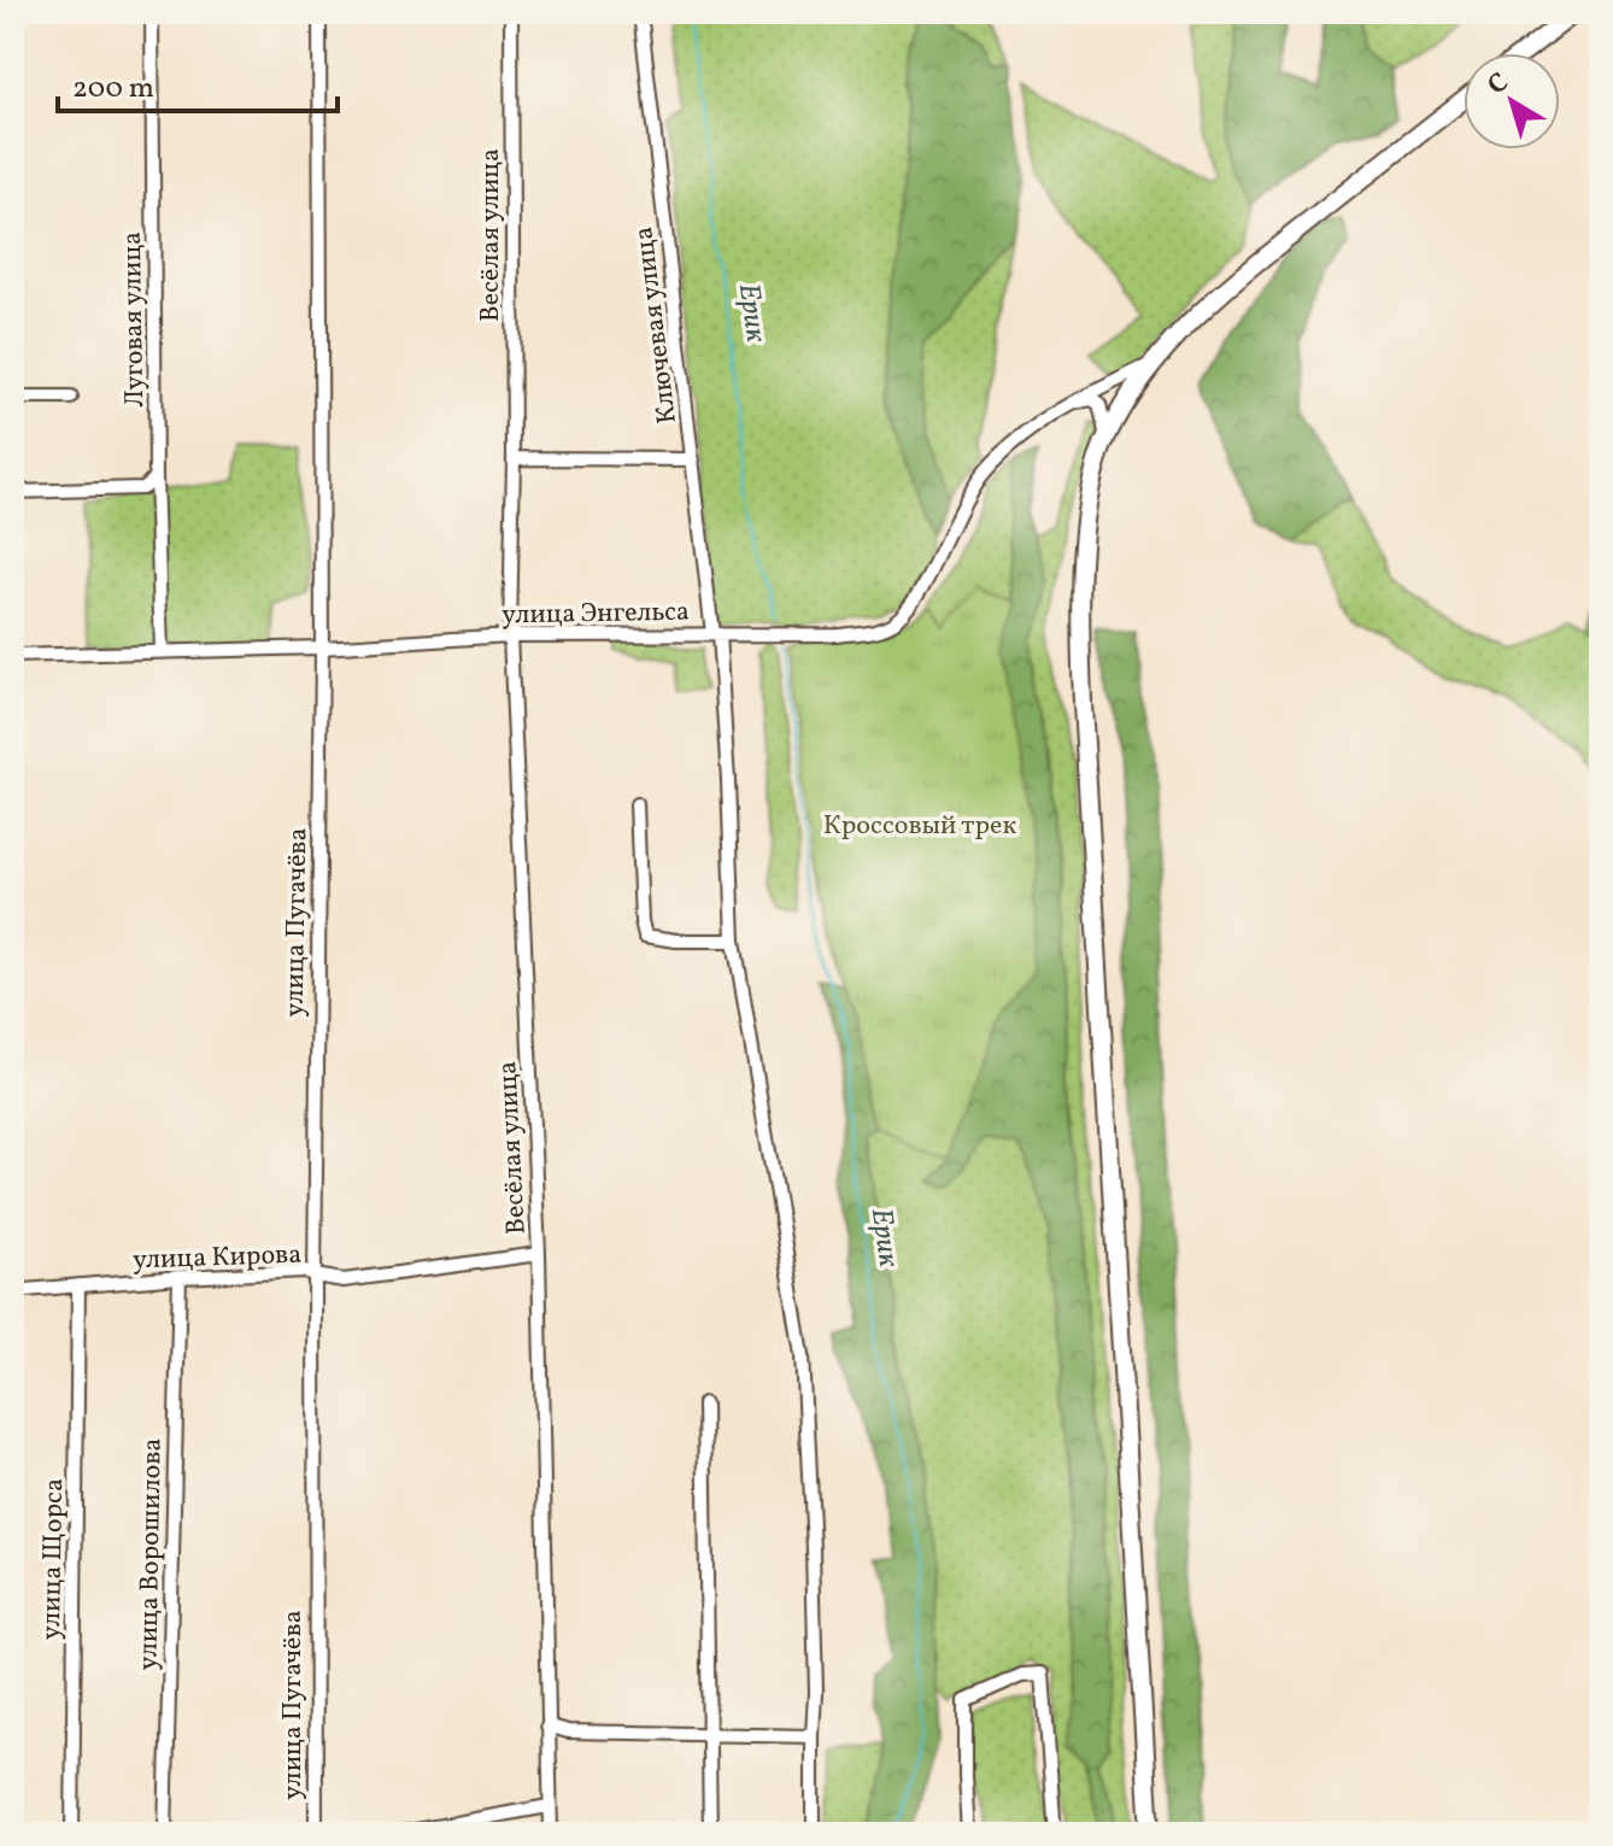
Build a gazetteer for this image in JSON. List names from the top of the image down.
{
  "streets": {
    "street": [
      "Весёлая улица",
      "Луговая улица",
      "Ключевая улица",
      "улица Энгельса",
      "улица Пугачёва",
      "улица Кирова",
      "улица Ворошилова",
      "улица Щорса"
    ]
  },
  "crossings": [
    ["Весёлая улица", "улица Энгельса"],
    ["Весёлая улица", "улица Кирова"],
    ["Луговая улица", "улица Энгельса"],
    ["Ключевая улица", "улица Энгельса"],
    ["улица Энгельса", "улица Пугачёва"],
    ["улица Пугачёва", "улица Кирова"],
    ["улица Кирова", "улица Ворошилова"],
    ["улица Кирова", "улица Щорса"]
  ],
  "water": ["Ерик"],
  "parks": ["Кроссовый трек"],
  "scale_bar": "200 m",
  "north": "top left"
}
